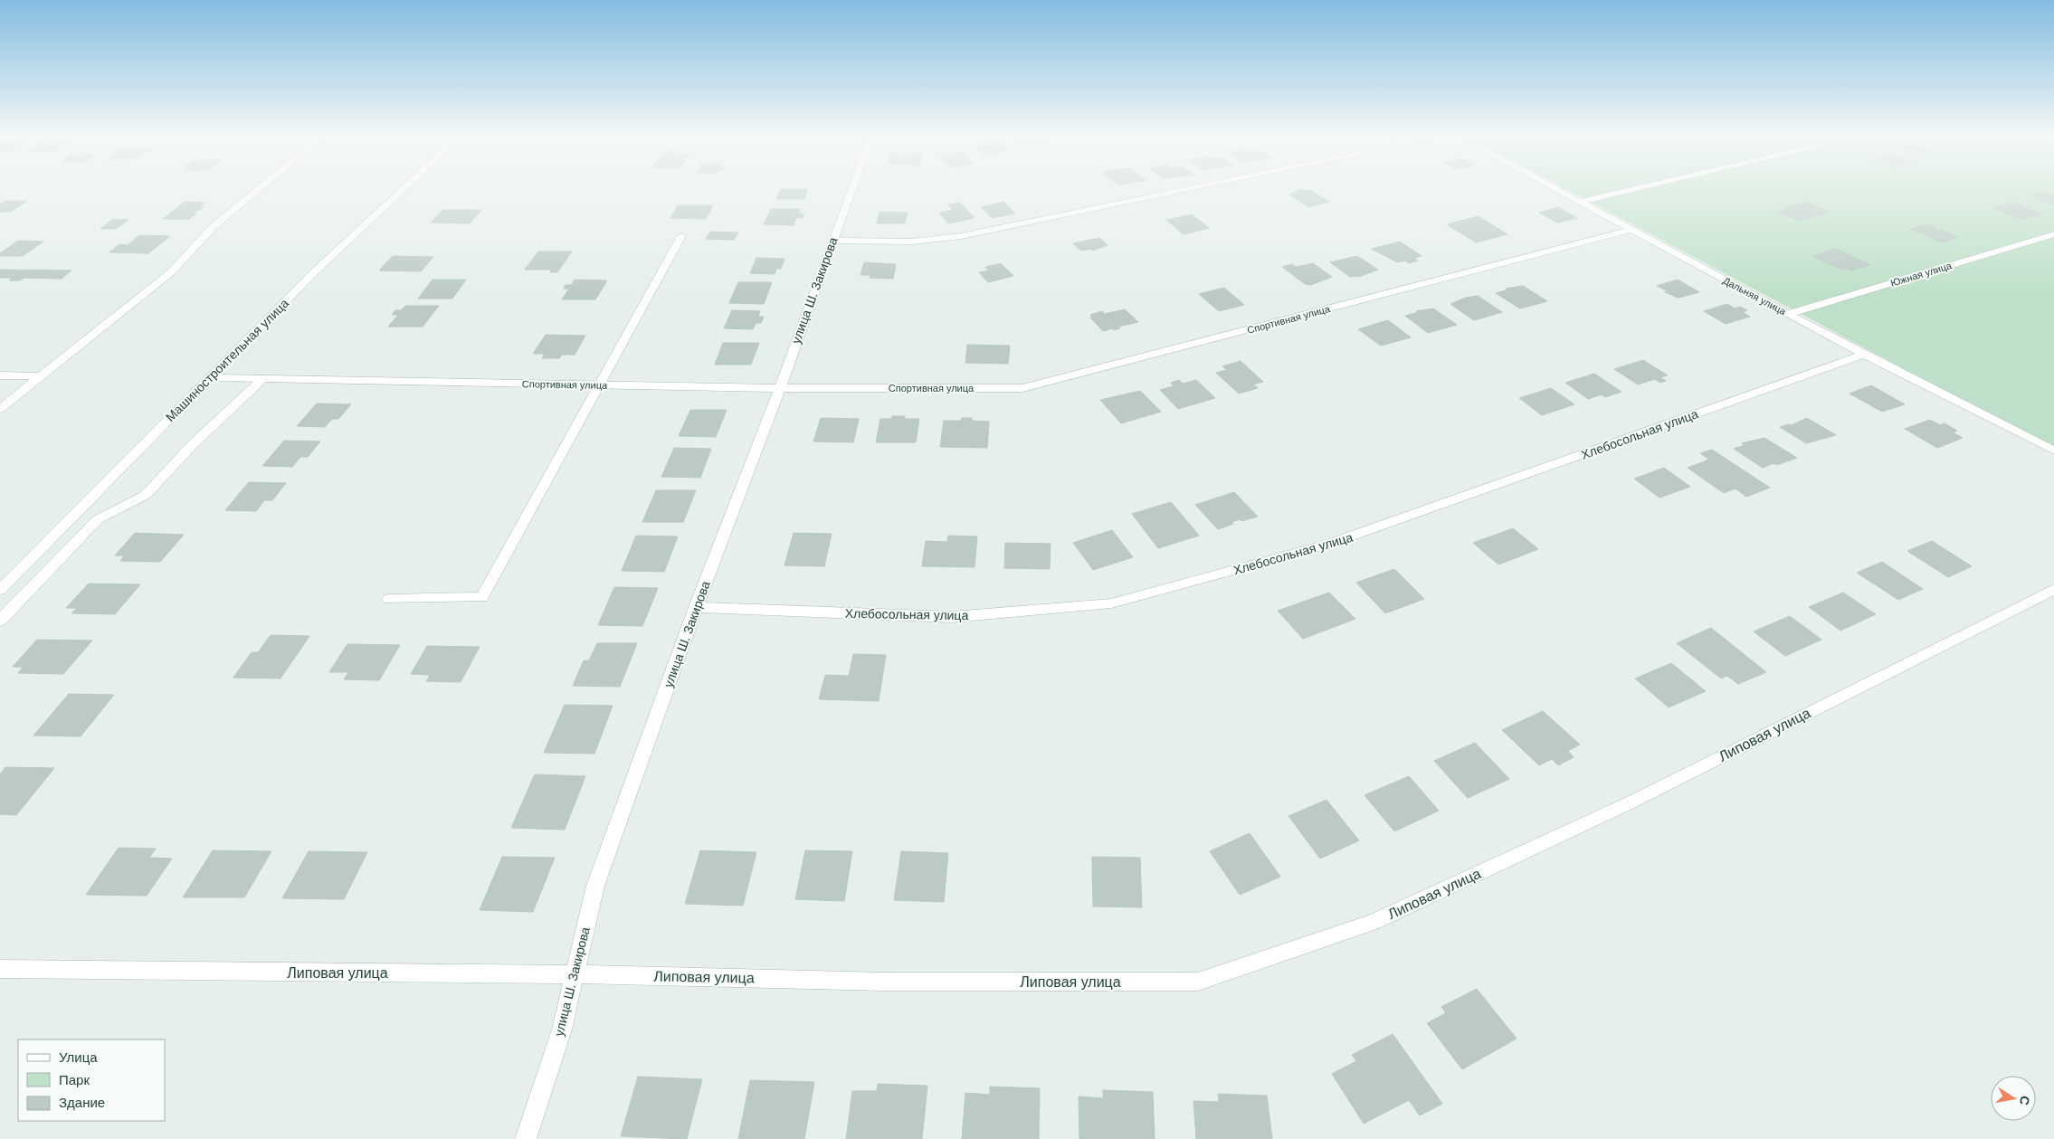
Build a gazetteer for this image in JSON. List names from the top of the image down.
{
  "streets": {
    "street": [
      "Южная улица",
      "улица Ш. Закирова",
      "Дальняя улица",
      "Спортивная улица",
      "Машиностроительная улица",
      "Хлебосольная улица",
      "Липовая улица"
    ]
  },
  "crossings": [
    ["Южная улица", "Дальняя улица"],
    ["улица Ш. Закирова", "Спортивная улица"],
    ["улица Ш. Закирова", "Хлебосольная улица"],
    ["улица Ш. Закирова", "Липовая улица"],
    ["Дальняя улица", "Спортивная улица"],
    ["Дальняя улица", "Хлебосольная улица"],
    ["Спортивная улица", "Машиностроительная улица"]
  ],
  "legend": ["Улица", "Парк", "Здание"],
  "north": "right"
}
